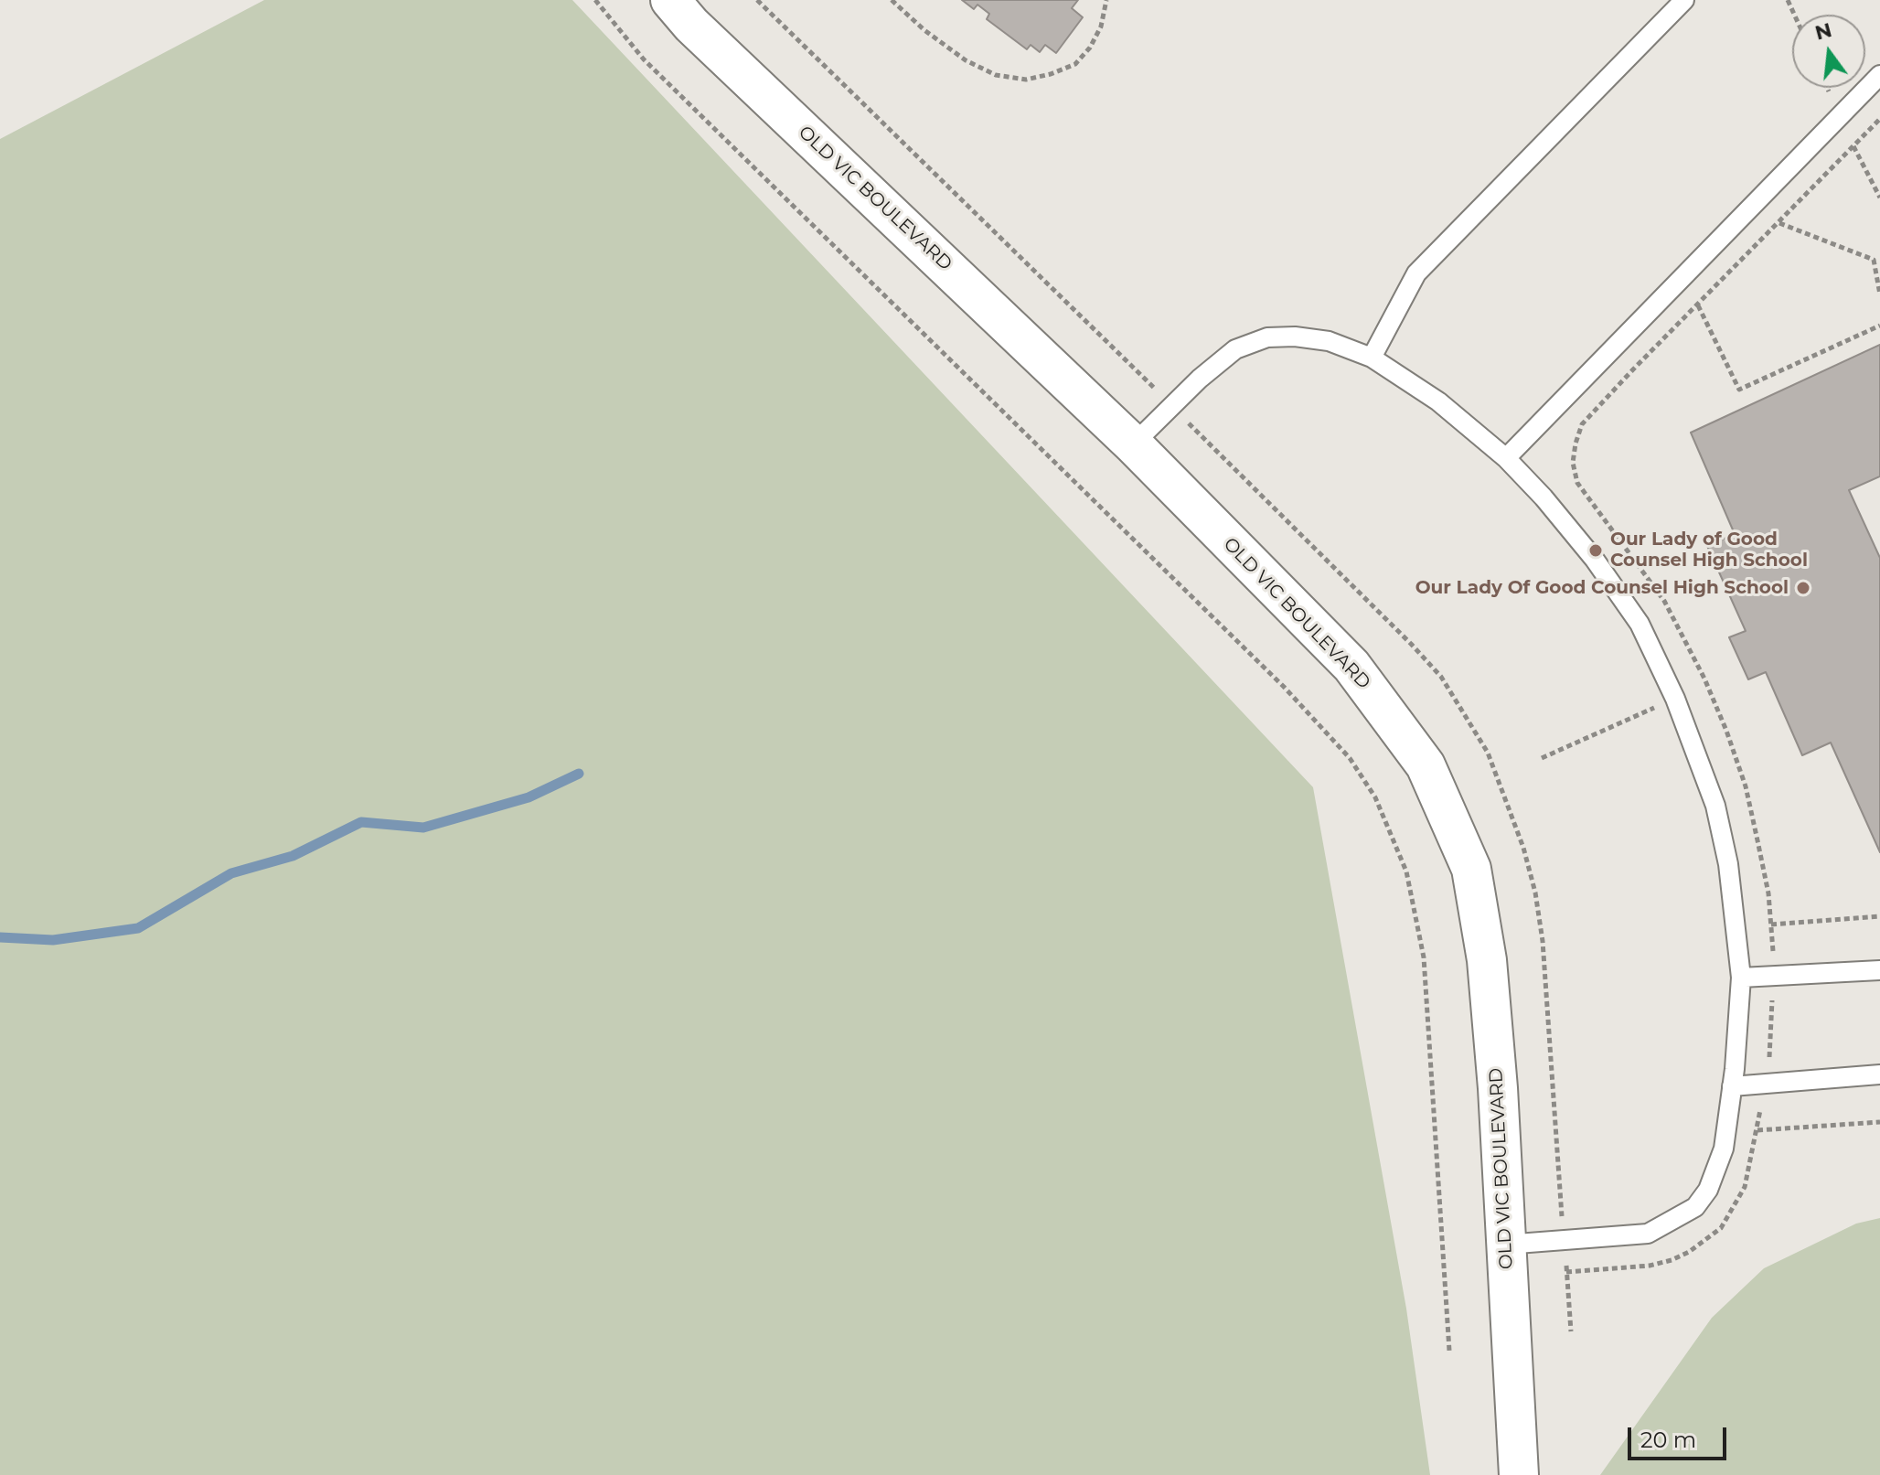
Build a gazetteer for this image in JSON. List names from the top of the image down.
{
  "streets": {
    "street": ["OLD VIC BOULEVARD"]
  },
  "places": ["Our Lady of Good Counsel High School", "Our Lady Of Good Counsel High School"],
  "scale_bar": "20 m",
  "north": "top"
}
